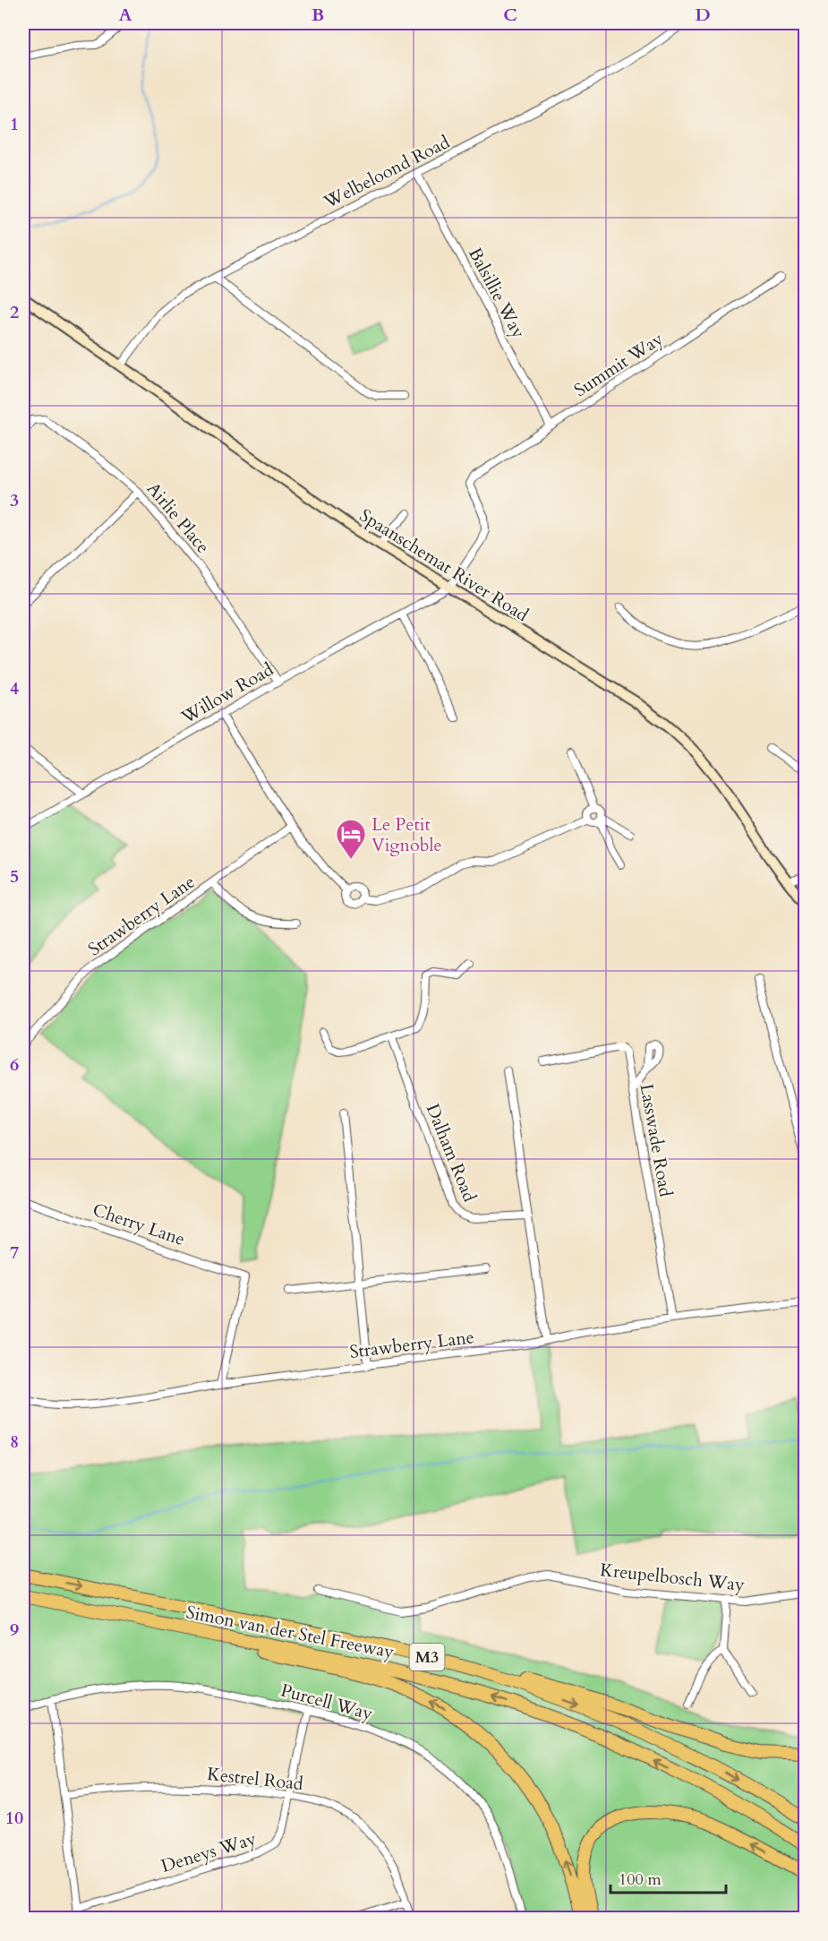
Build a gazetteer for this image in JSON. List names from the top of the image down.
{
  "streets": {
    "highway": ["Simon van der Stel Freeway", "M3"],
    "main road": ["Spaanschemat River Road"],
    "street": [
      "Welbeloond Road",
      "Balsillie Way",
      "Summit Way",
      "Airlie Place",
      "Willow Road",
      "Strawberry Lane",
      "Lasswade Road",
      "Dalham Road",
      "Cherry Lane",
      "Kreupelbosch Way",
      "Purcell Way",
      "Kestrel Road",
      "Deneys Way"
    ]
  },
  "crossings": [
    ["Welbeloond Road", "Balsillie Way"],
    ["Welbeloond Road", "Spaanschemat River Road"],
    ["Balsillie Way", "Summit Way"],
    ["Summit Way", "Spaanschemat River Road"],
    ["Summit Way", "Willow Road"],
    ["Airlie Place", "Willow Road"],
    ["Spaanschemat River Road", "Willow Road"],
    ["Strawberry Lane", "Lasswade Road"],
    ["Strawberry Lane", "Cherry Lane"],
    ["Purcell Way", "Deneys Way"],
    ["Kestrel Road", "Deneys Way"]
  ],
  "places": {
    "hotel": ["Le Petit Vignoble"]
  },
  "scale_bar": "100 m",
  "grid": {
    "columns": [
      "A",
      "B",
      "C",
      "D"
    ],
    "rows": [
      "1",
      "2",
      "3",
      "4",
      "5",
      "6",
      "7",
      "8",
      "9",
      "10"
    ]
  }
}
